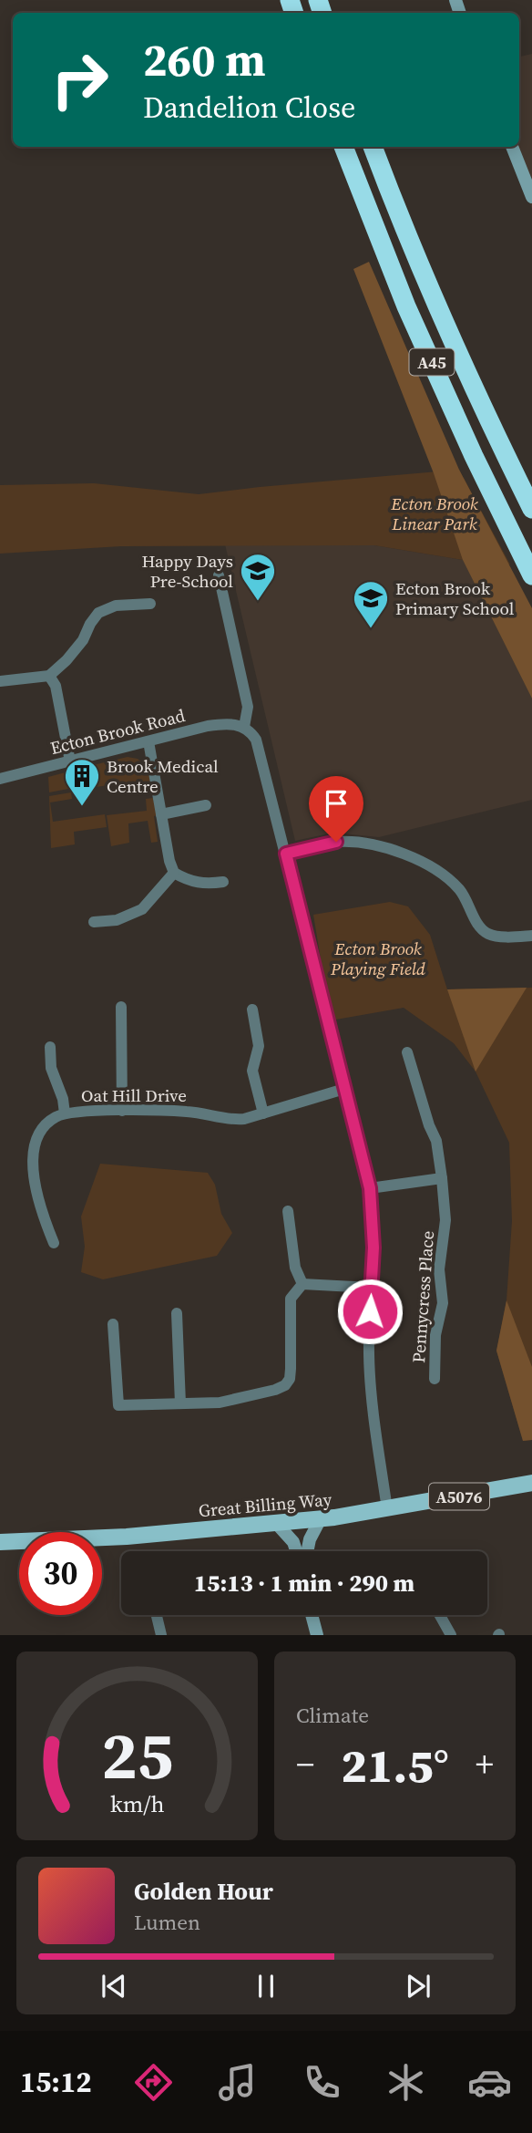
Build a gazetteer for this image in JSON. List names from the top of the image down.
{
  "streets": {
    "highway": ["A45"],
    "main road": ["A5076", "Great Billing Way"],
    "street": ["Ecton Brook Road", "Oat Hill Drive", "Pennycress Place"]
  },
  "parks": ["Ecton Brook Linear Park", "Ecton Brook Playing Field"],
  "places": {
    "school or university": ["Happy Days Pre-School", "Ecton Brook Primary School"],
    "building": ["Brook Medical Centre"]
  },
  "page": {
    "turn": ["260 m", "Dandelion Close"],
    "limit": "30",
    "trip": "15:13 · 1 min · 290 m",
    "tile": "Climate",
    "heat": ["−", "21.5°", "+"],
    "song": ["Golden Hour", "Lumen"],
    "tabs": "15:12",
    "gauge": ["25", "km/h"]
  }
}
